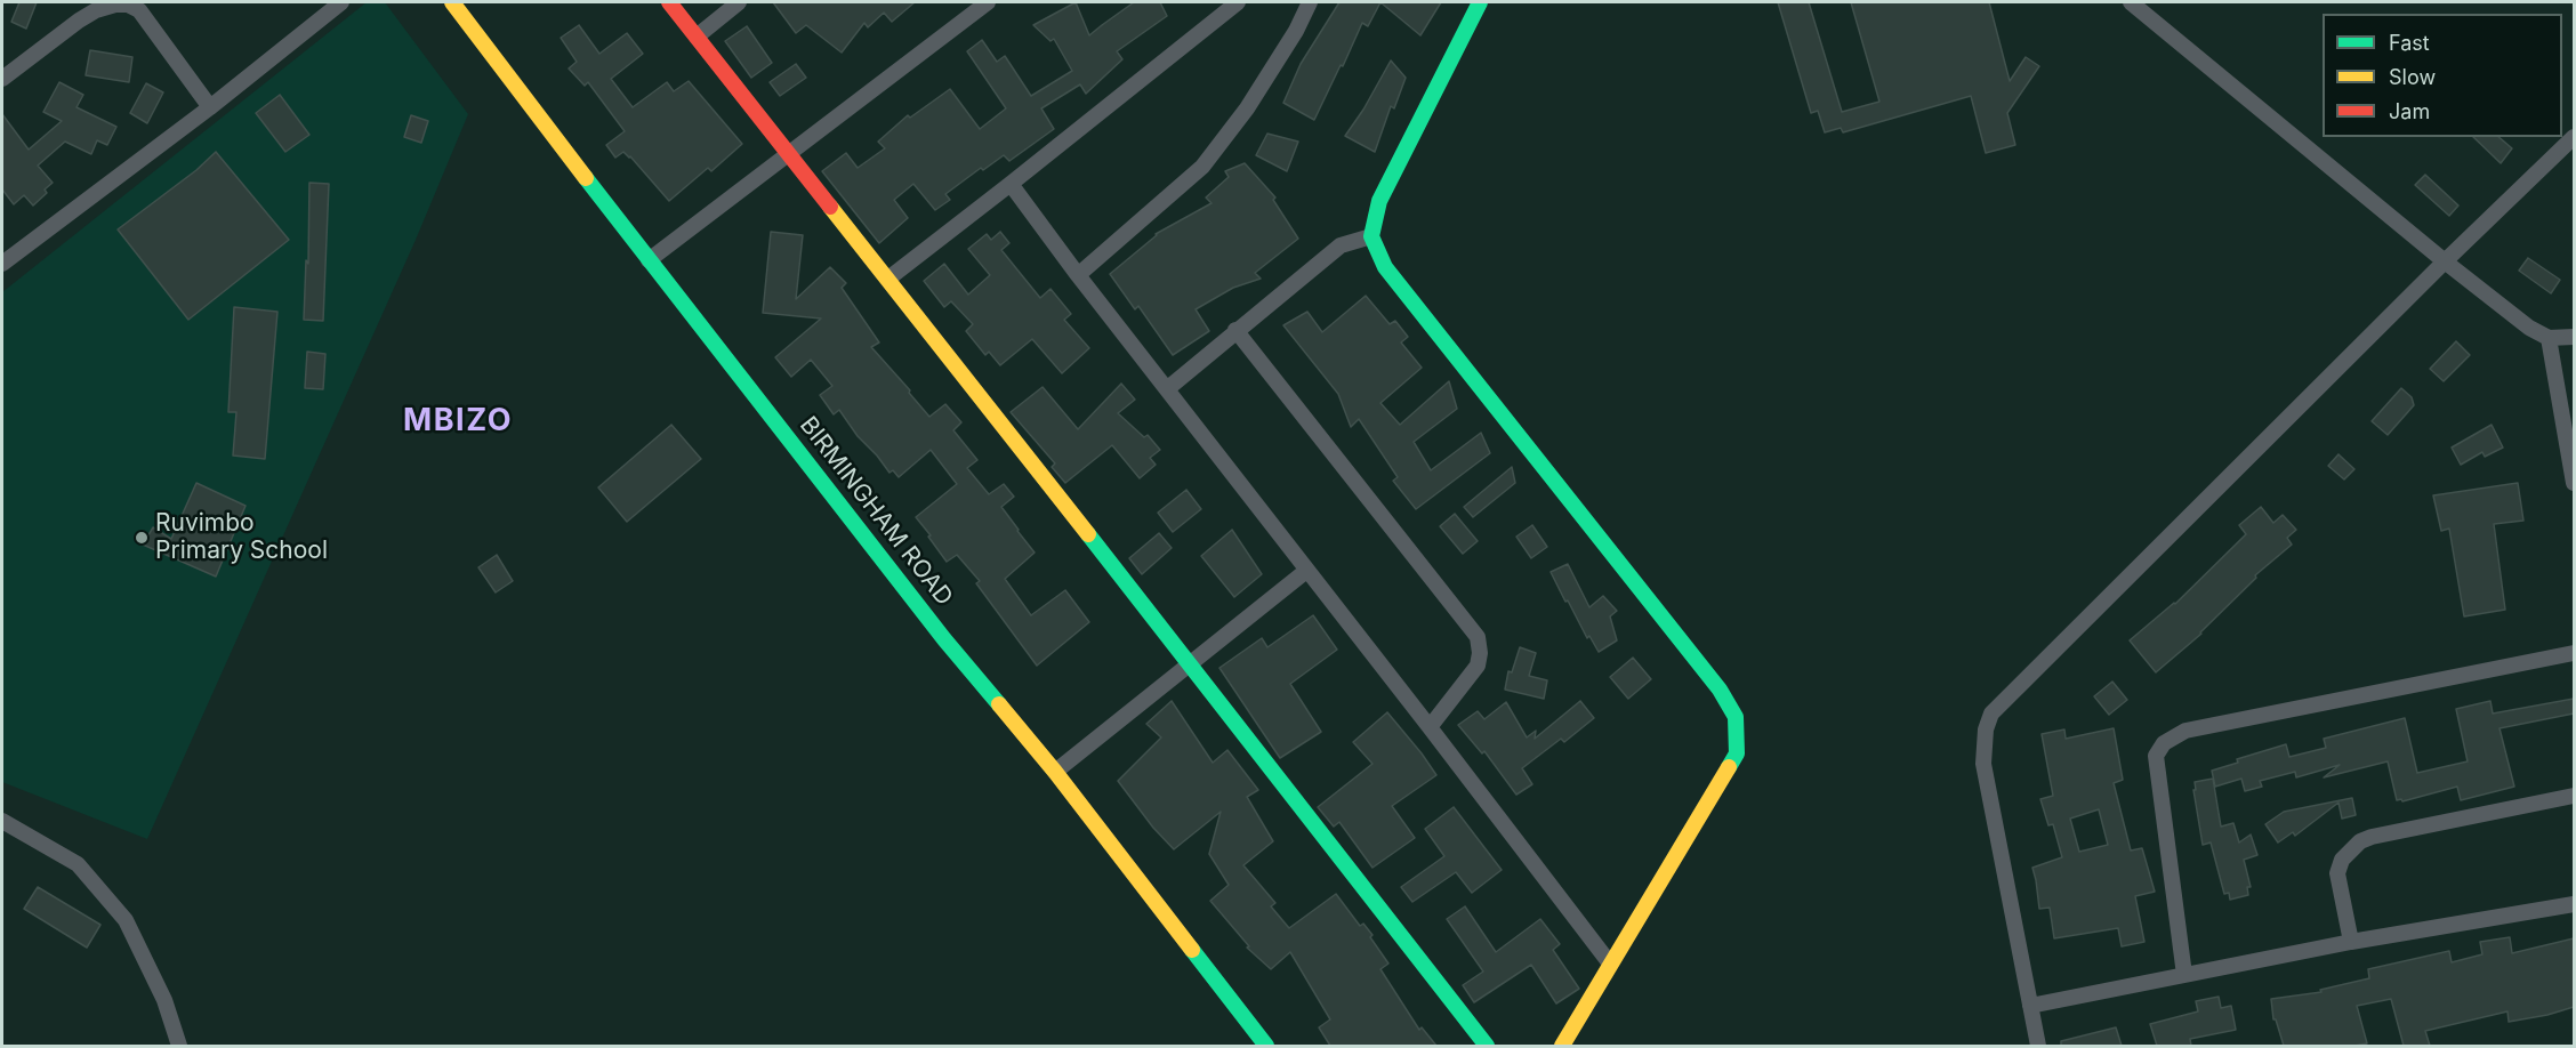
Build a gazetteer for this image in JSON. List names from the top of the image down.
{
  "streets": {
    "street": ["BIRMINGHAM ROAD"]
  },
  "districts": ["MBIZO"],
  "places": ["Ruvimbo Primary School"],
  "legend": ["Fast", "Slow", "Jam"]
}
